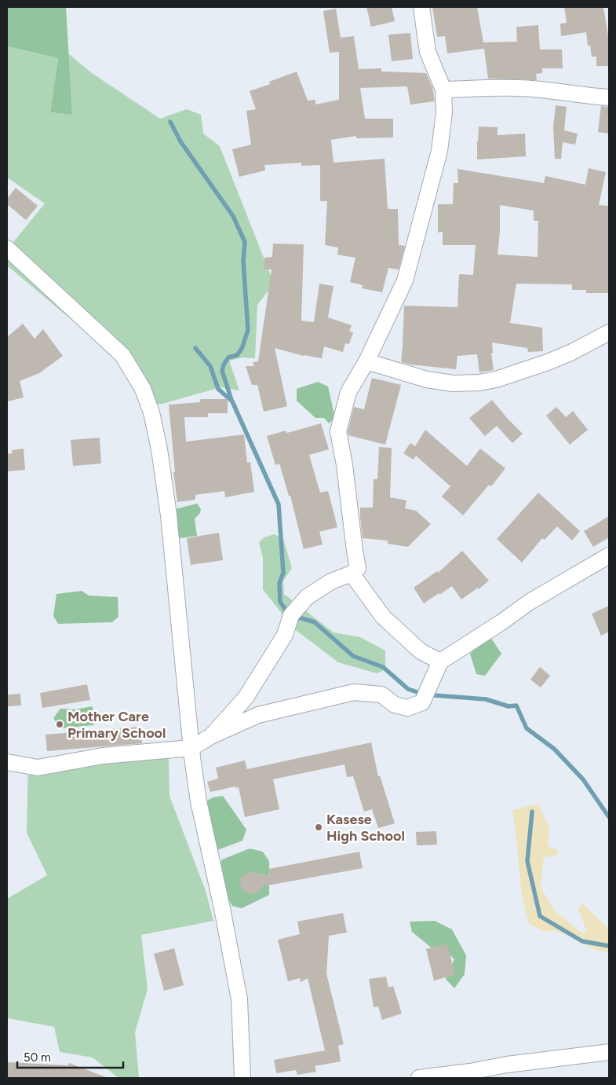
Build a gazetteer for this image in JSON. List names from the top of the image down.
{
  "places": ["Mother Care Primary School", "Kasese High School"],
  "scale_bar": "50 m"
}
